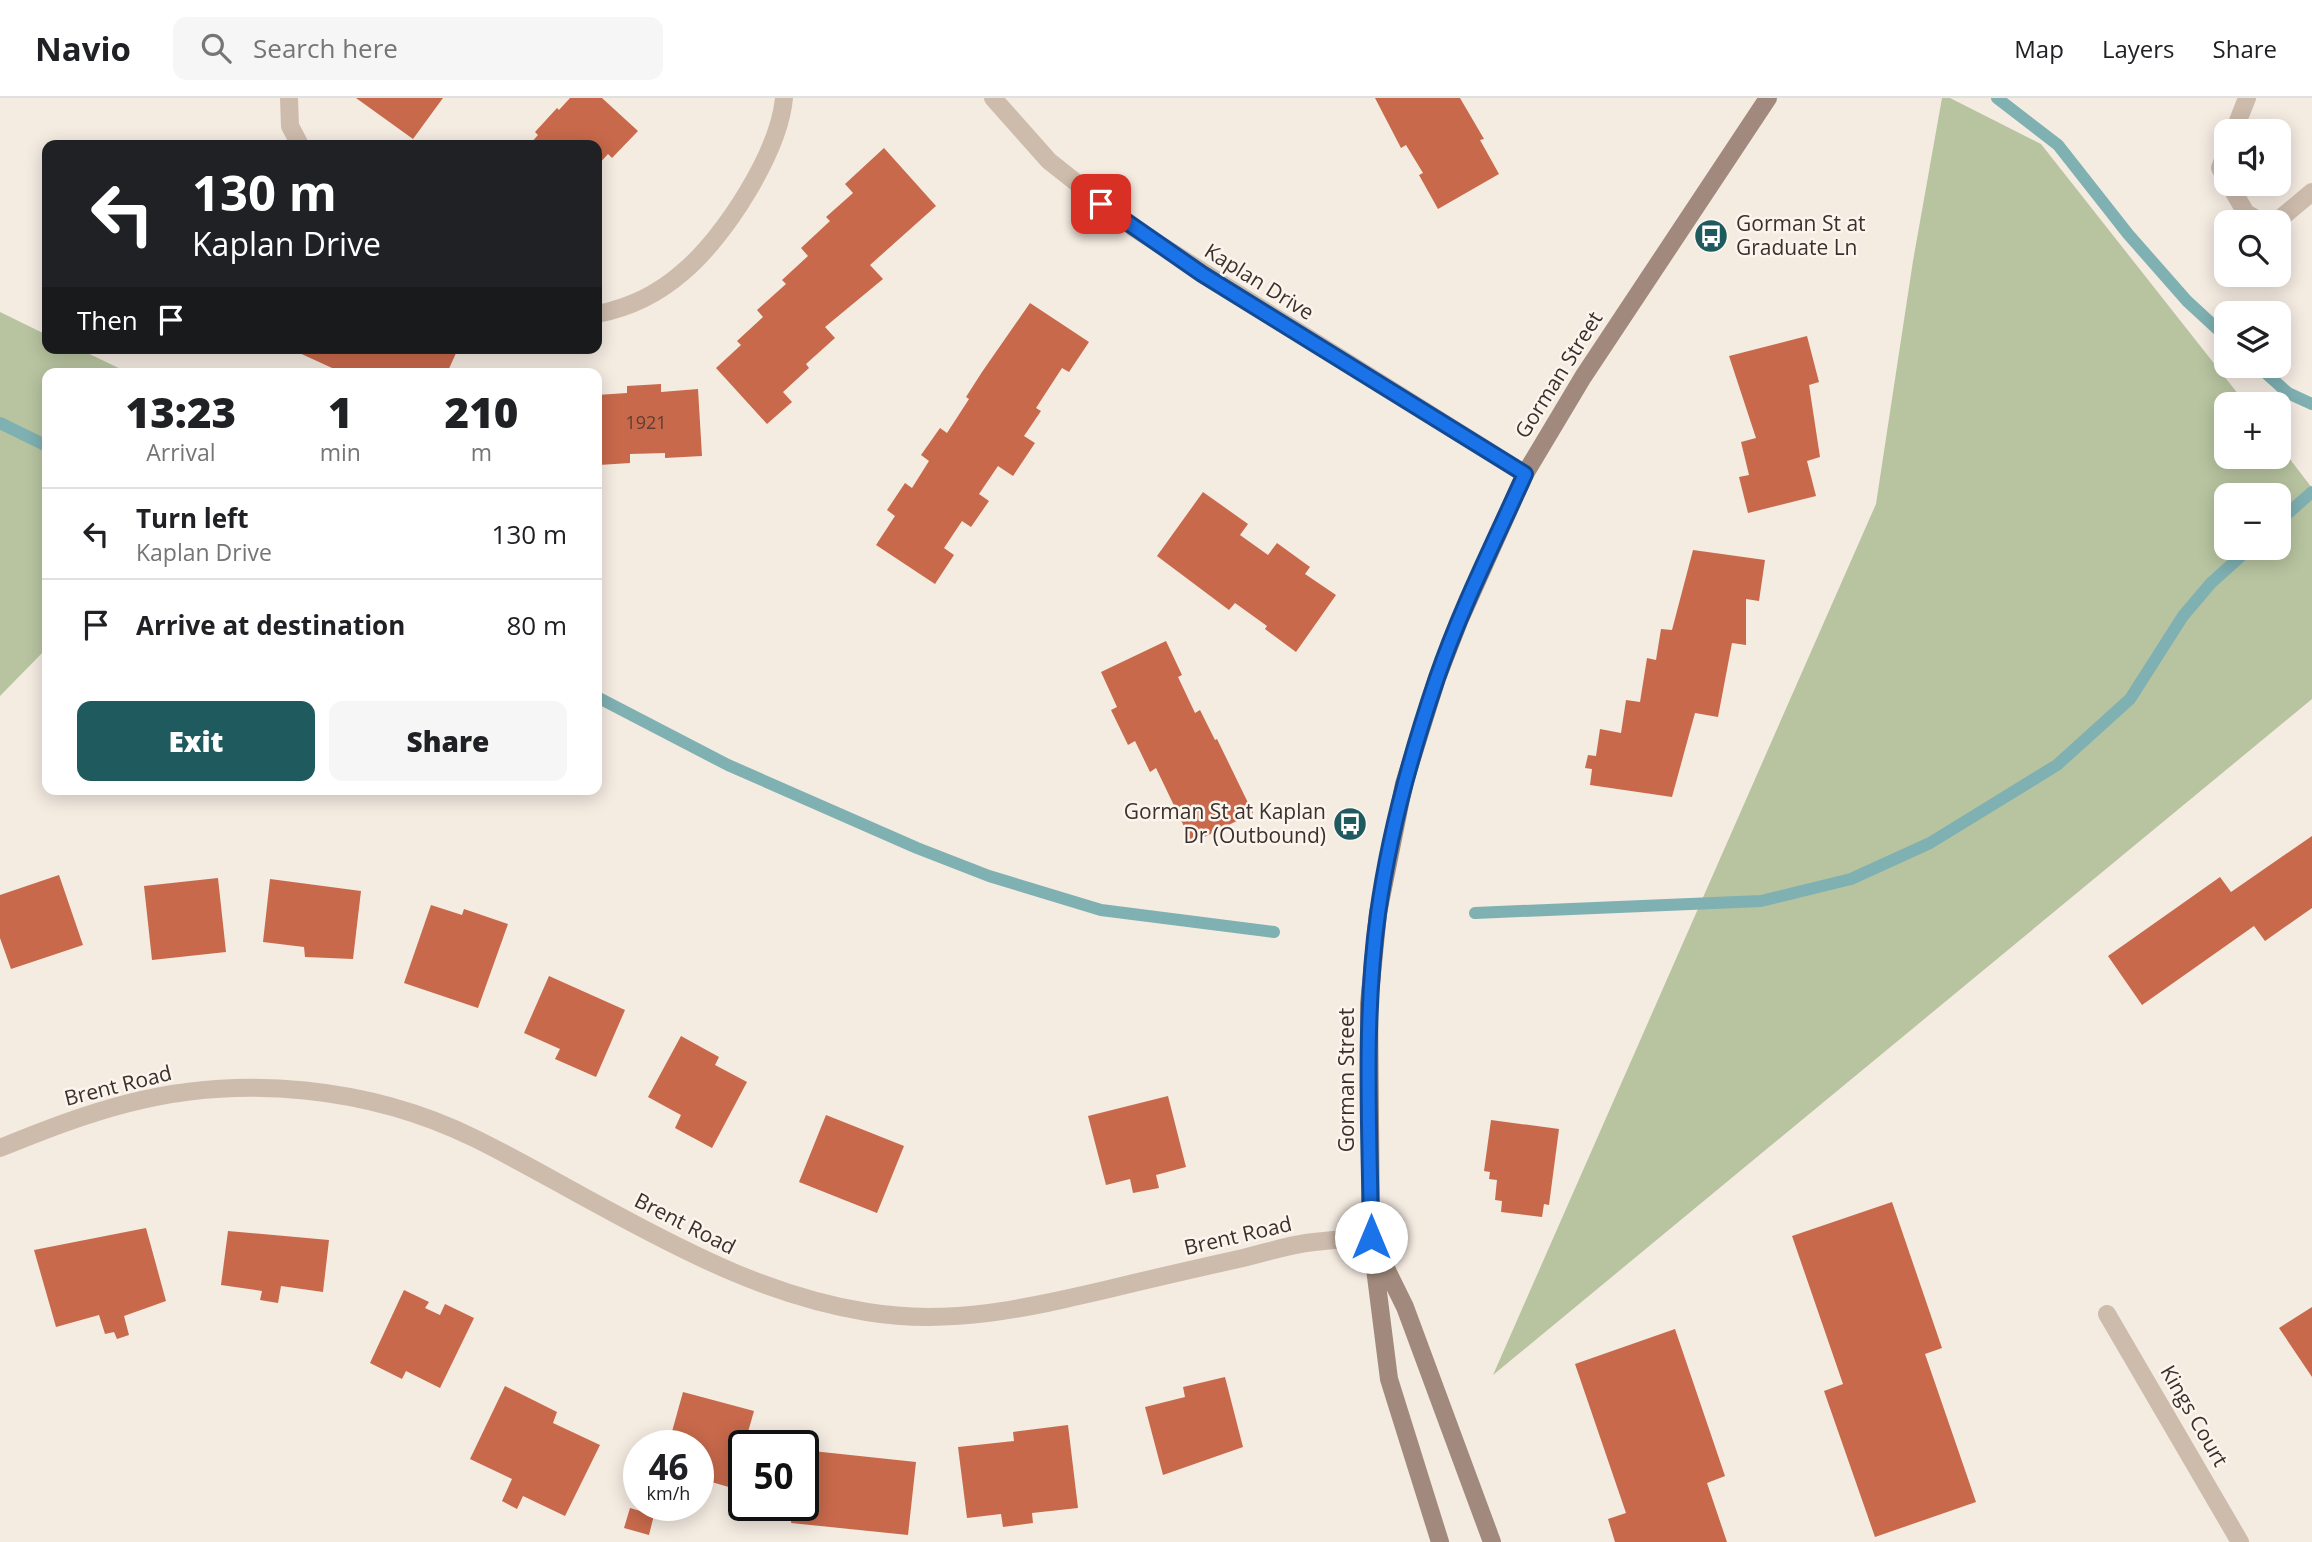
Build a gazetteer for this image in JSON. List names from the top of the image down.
{
  "streets": {
    "main road": ["Gorman Street"],
    "street": ["Kaplan Drive", "Brent Road", "Kings Court"]
  },
  "crossings": [
    ["Kaplan Drive", "Gorman Street"],
    ["Gorman Street", "Brent Road"]
  ],
  "places": {
    "bus stop": ["Gorman St at Graduate Ln", "Gorman St at Kaplan Dr (Outbound)"]
  },
  "house_numbers": ["1921"],
  "page": {
    "header": "Navio",
    "search": "Search here",
    "nav": ["Map", "Layers", "Share"],
    "map_buttons": ["+", "−"],
    "turn": ["130 m", "Kaplan Drive"],
    "then": "Then",
    "eta": [
      "13:23",
      "Arrival",
      "1",
      "min",
      "210",
      "m"
    ],
    "list": [
      {
        "name": "Turn left",
        "note": "Kaplan Drive",
        "value": "130 m"
      },
      {
        "name": "Arrive at destination",
        "value": "80 m"
      }
    ],
    "buttons": ["Exit", "Share"],
    "speed": "46 km/h",
    "limit": "50"
  }
}
